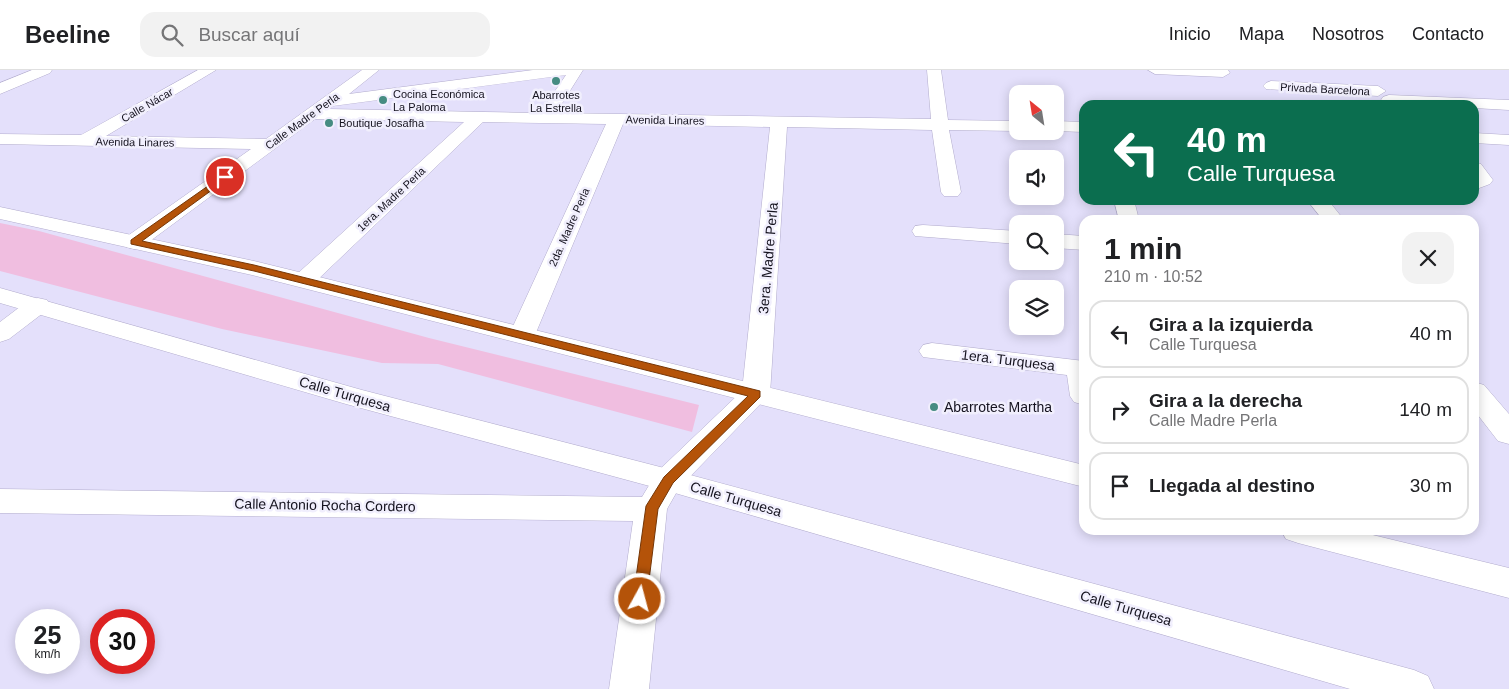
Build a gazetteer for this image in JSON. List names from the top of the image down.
{
  "streets": {
    "street": [
      "Privada Barcelona",
      "Calle Nácar",
      "Avenida Linares",
      "Calle Madre Perla",
      "1era. Madre Perla",
      "2da. Madre Perla",
      "3era. Madre Perla",
      "1era. Turquesa",
      "Calle Turquesa",
      "Calle Antonio Rocha Cordero"
    ]
  },
  "crossings": [
    ["Calle Nácar", "Avenida Linares"],
    ["Avenida Linares", "Calle Madre Perla"],
    ["Avenida Linares", "1era. Madre Perla"],
    ["Avenida Linares", "2da. Madre Perla"],
    ["Avenida Linares", "3era. Madre Perla"]
  ],
  "places": [
    "Abarrotes La Estrella",
    "Cocina Económica La Paloma",
    "Boutique Josafha",
    "Abarrotes Martha"
  ],
  "north": "top left",
  "page": {
    "header": "Beeline",
    "search": "Buscar aquí",
    "nav": [
      "Inicio",
      "Mapa",
      "Nosotros",
      "Contacto"
    ],
    "turn": ["40 m", "Calle Turquesa"],
    "heading": ["1 min", "210 m · 10:52"],
    "list": [
      {
        "name": "Gira a la izquierda",
        "note": "Calle Turquesa",
        "value": "40 m"
      },
      {
        "name": "Gira a la derecha",
        "note": "Calle Madre Perla",
        "value": "140 m"
      },
      {
        "name": "Llegada al destino",
        "value": "30 m"
      }
    ],
    "speed": "25 km/h",
    "limit": "30"
  }
}
